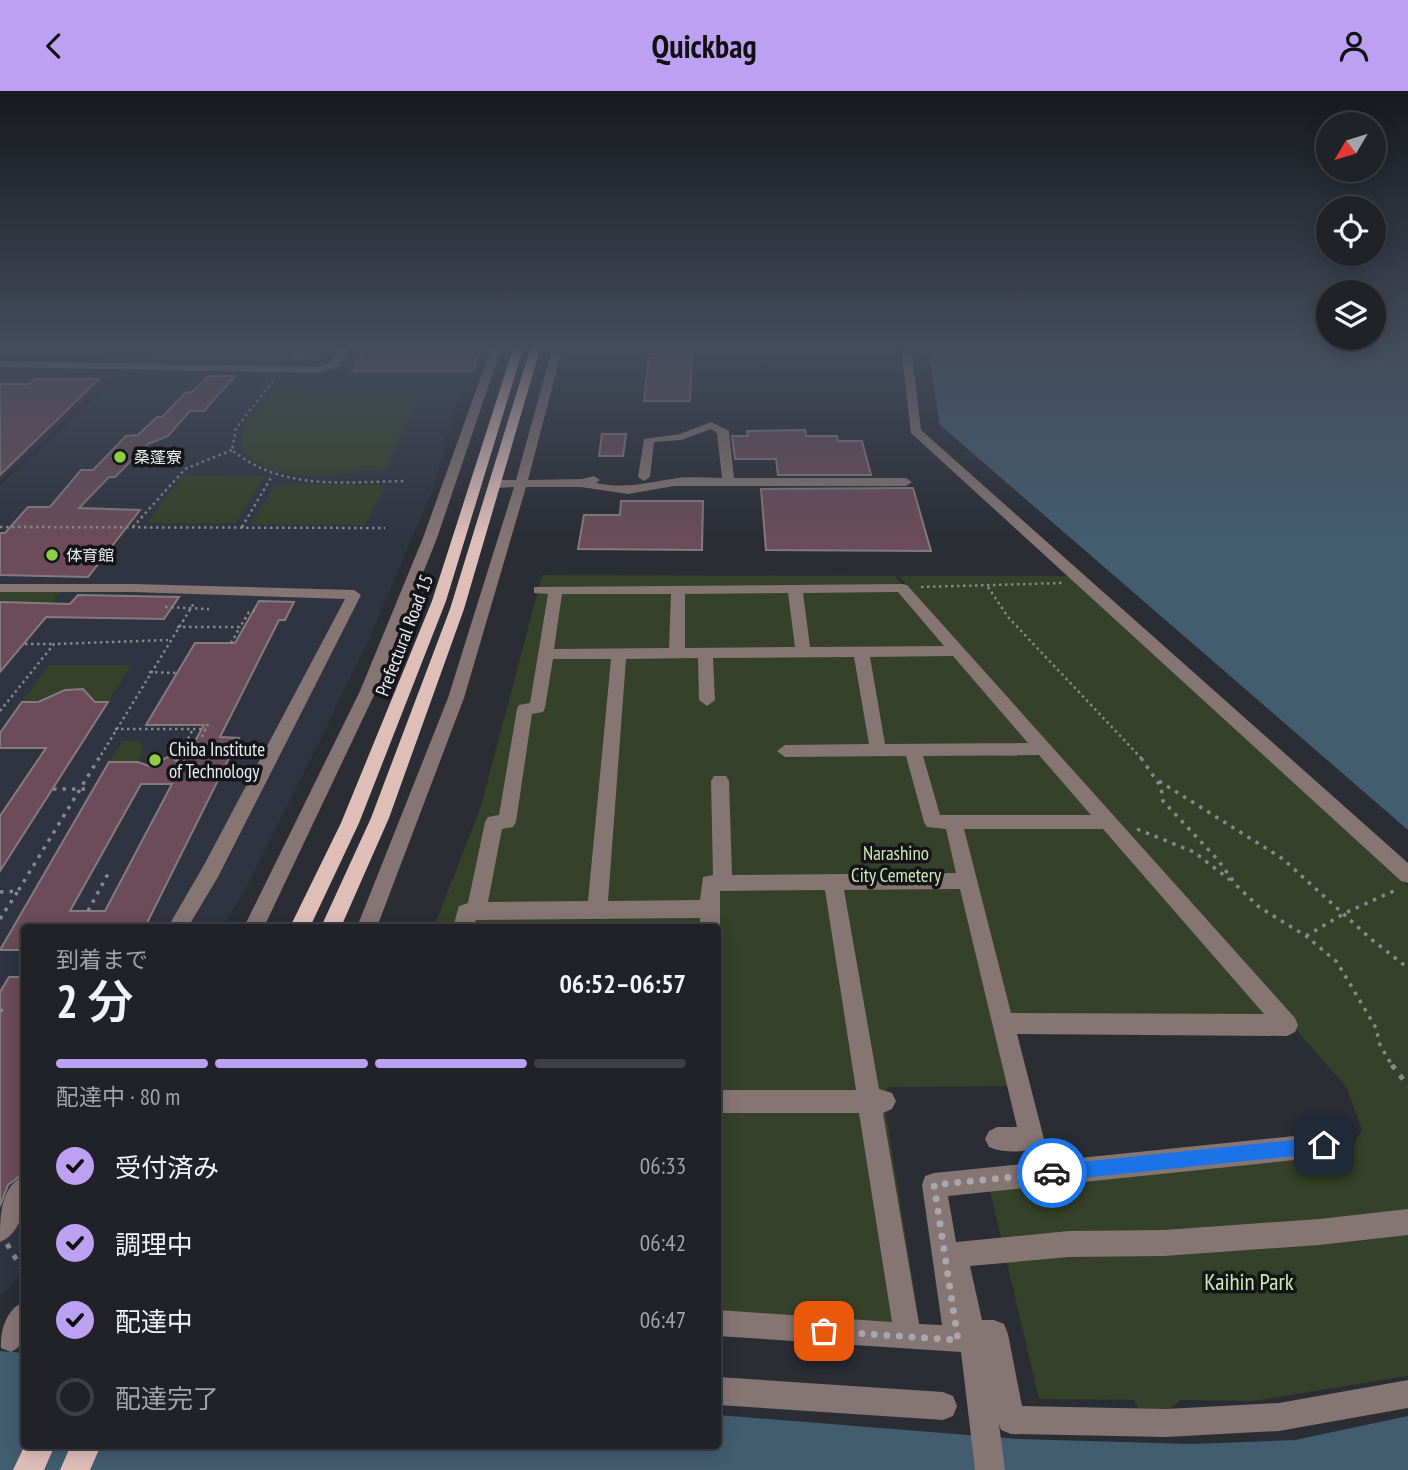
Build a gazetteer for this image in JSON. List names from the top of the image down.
{
  "streets": {
    "main road": ["Prefectural Road 15"]
  },
  "parks": ["Narashino City Cemetery", "Kaihin Park"],
  "places": ["桑蓬寮", "体育館", "Chiba Institute of Technology"],
  "north": "bottom left",
  "page": {
    "header": "Quickbag",
    "heading": ["2 分", "到着まで", "06:52–06:57"],
    "bar": "配達中 · 80 m",
    "list": [
      ["受付済み", "06:33"],
      ["調理中", "06:42"],
      ["配達中", "06:47"],
      "配達完了"
    ]
  }
}
